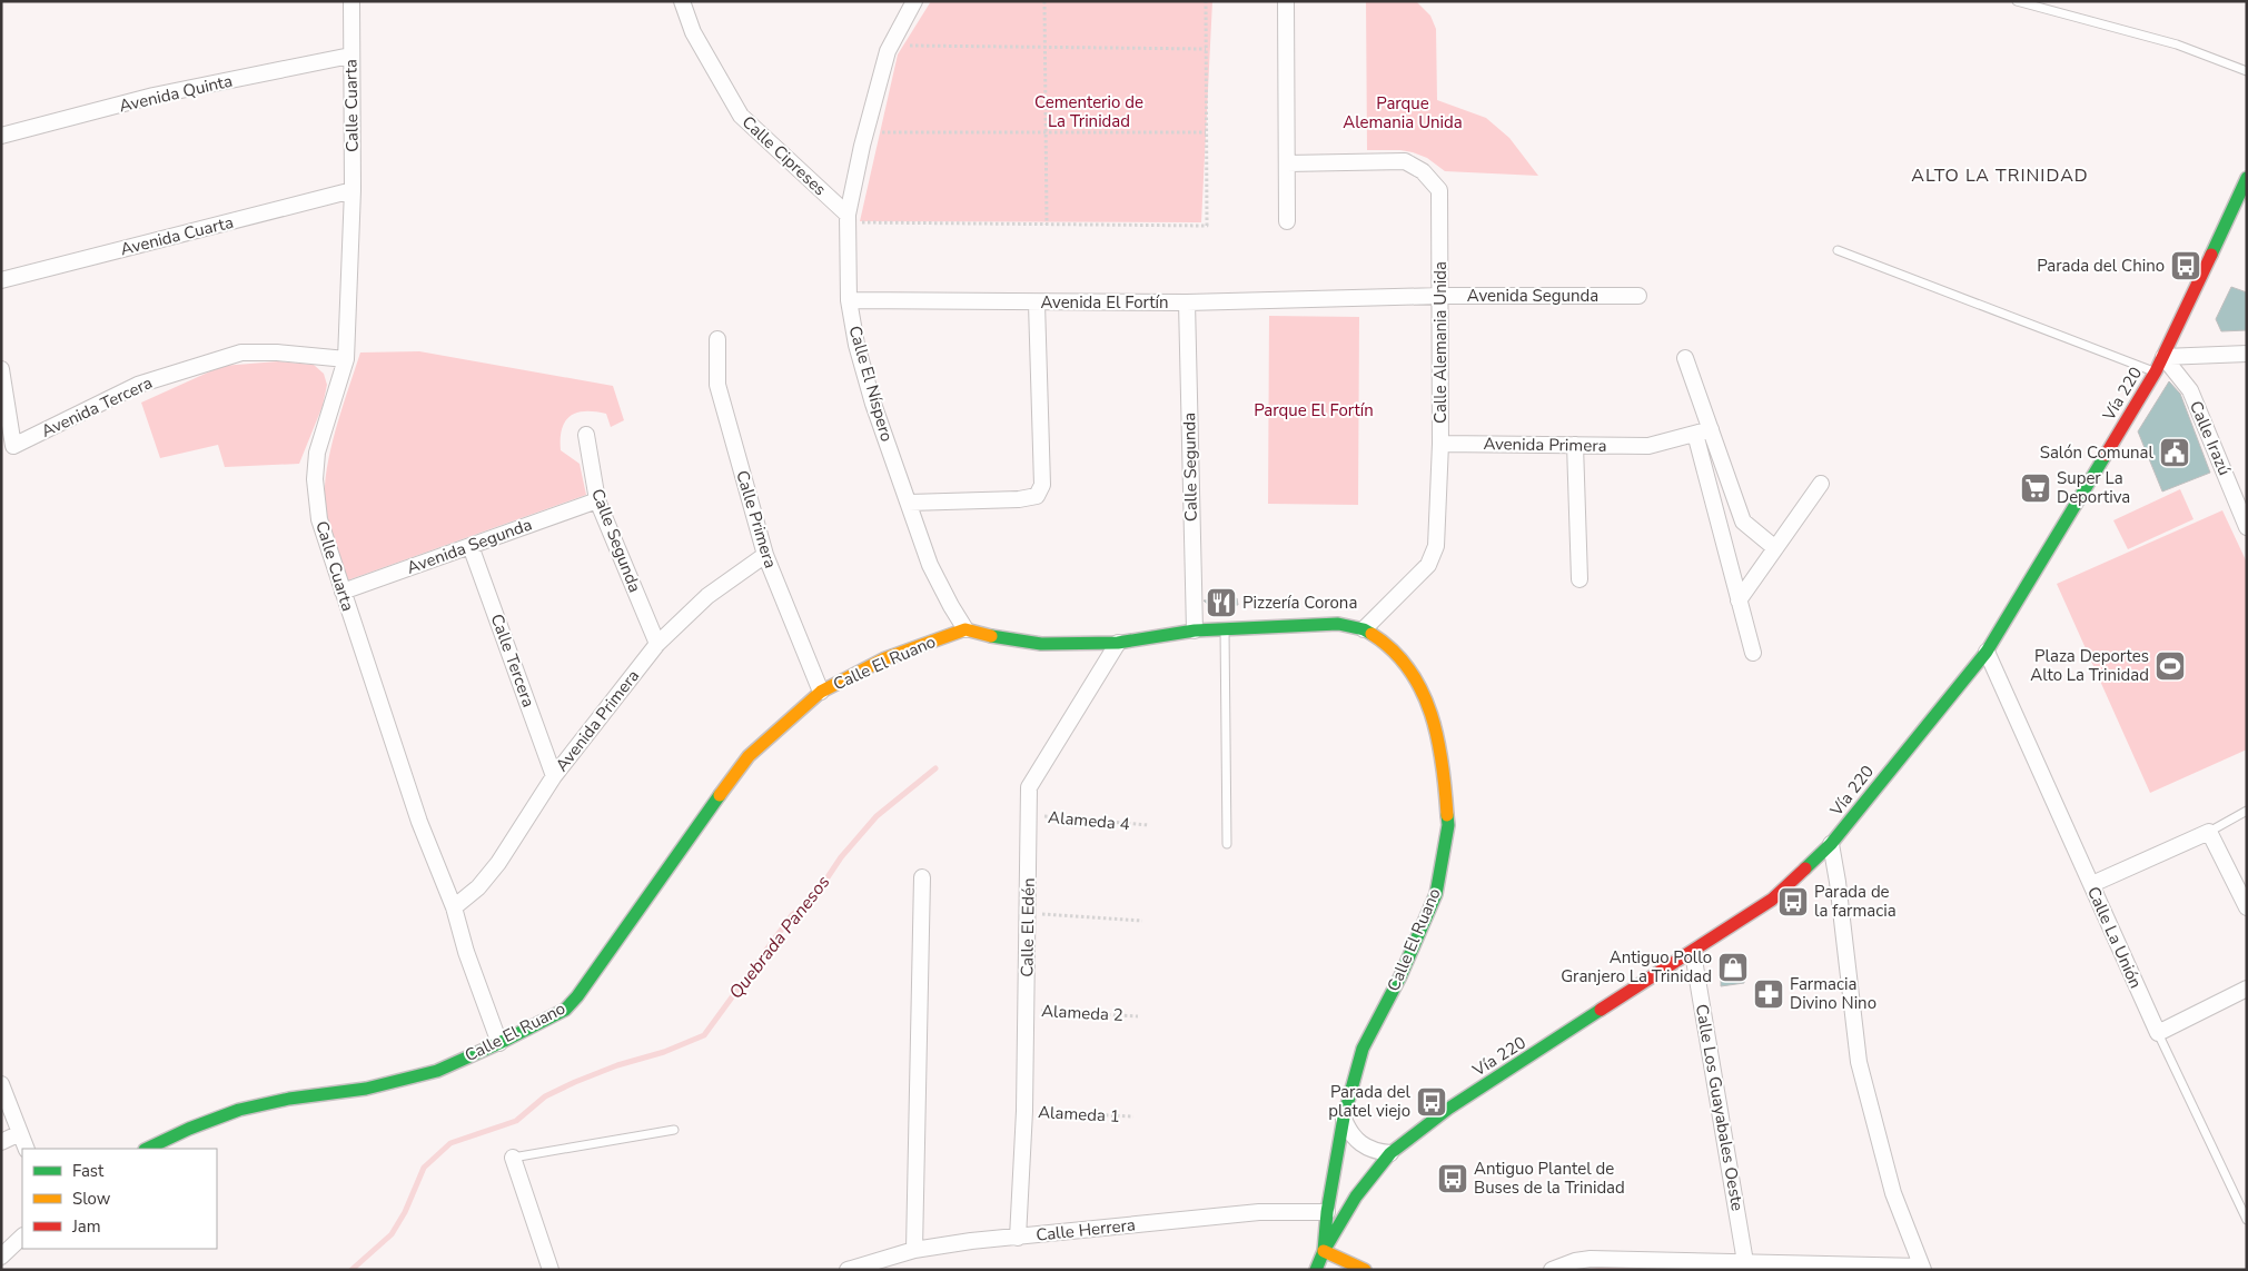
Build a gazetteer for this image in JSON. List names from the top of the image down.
{
  "streets": {
    "street": [
      "Avenida Quinta",
      "Calle Cuarta",
      "Calle Cipreses",
      "Avenida Cuarta",
      "Avenida Segunda",
      "Avenida El Fortín",
      "Calle Alemania Unida",
      "Calle El Níspero",
      "Vía 220",
      "Avenida Tercera",
      "Calle Irazú",
      "Avenida Primera",
      "Calle Segunda",
      "Calle Primera",
      "Calle Tercera",
      "Calle El Ruano",
      "Calle El Edén",
      "Calle La Unión",
      "Calle Los Guayabales Oeste",
      "Calle Herrera"
    ],
    "path": ["Alameda 4", "Alameda 2", "Alameda 1"]
  },
  "crossings": [
    ["Avenida Quinta", "Calle Cuarta"],
    ["Calle Cuarta", "Avenida Cuarta"],
    ["Calle Cuarta", "Avenida Segunda"],
    ["Calle Cuarta", "Avenida Tercera"],
    ["Calle Cuarta", "Avenida Primera"],
    ["Calle Cuarta", "Calle El Ruano"],
    ["Calle Cipreses", "Calle El Níspero"],
    ["Avenida Segunda", "Avenida El Fortín"],
    ["Avenida Segunda", "Calle Alemania Unida"],
    ["Avenida Segunda", "Calle Segunda"],
    ["Avenida Segunda", "Calle Tercera"],
    ["Avenida El Fortín", "Calle El Níspero"],
    ["Avenida El Fortín", "Calle Segunda"],
    ["Calle Alemania Unida", "Avenida Primera"],
    ["Calle Alemania Unida", "Calle El Ruano"],
    ["Calle El Níspero", "Calle El Ruano"],
    ["Vía 220", "Calle Irazú"],
    ["Vía 220", "Calle El Ruano"],
    ["Vía 220", "Calle La Unión"],
    ["Vía 220", "Calle Los Guayabales Oeste"],
    ["Avenida Primera", "Calle Segunda"],
    ["Avenida Primera", "Calle Primera"],
    ["Avenida Primera", "Calle Tercera"],
    ["Calle Segunda", "Calle El Ruano"],
    ["Calle Primera", "Calle El Ruano"],
    ["Calle El Ruano", "Calle El Edén"],
    ["Calle El Ruano", "Calle Herrera"],
    ["Alameda 4", "Calle El Edén"],
    ["Calle El Edén", "Alameda 2"],
    ["Calle El Edén", "Alameda 1"],
    ["Calle El Edén", "Calle Herrera"]
  ],
  "districts": ["ALTO LA TRINIDAD"],
  "water": ["Quebrada Panesos"],
  "parks": ["Cementerio de La Trinidad", "Parque Alemania Unida", "Parque El Fortín"],
  "places": {
    "bus stop": [
      "Parada del Chino",
      "Parada de la farmacia",
      "Parada del platel viejo",
      "Antiguo Plantel de Buses de la Trinidad"
    ],
    "public building": ["Salón Comunal"],
    "supermarket": ["Super La Deportiva"],
    "restaurant": ["Pizzería Corona"],
    "sports": ["Plaza Deportes Alto La Trinidad"],
    "shop": ["Antiguo Pollo Granjero La Trinidad"],
    "pharmacy": ["Farmacia Divino Nino"]
  },
  "legend": ["Fast", "Slow", "Jam"]
}
